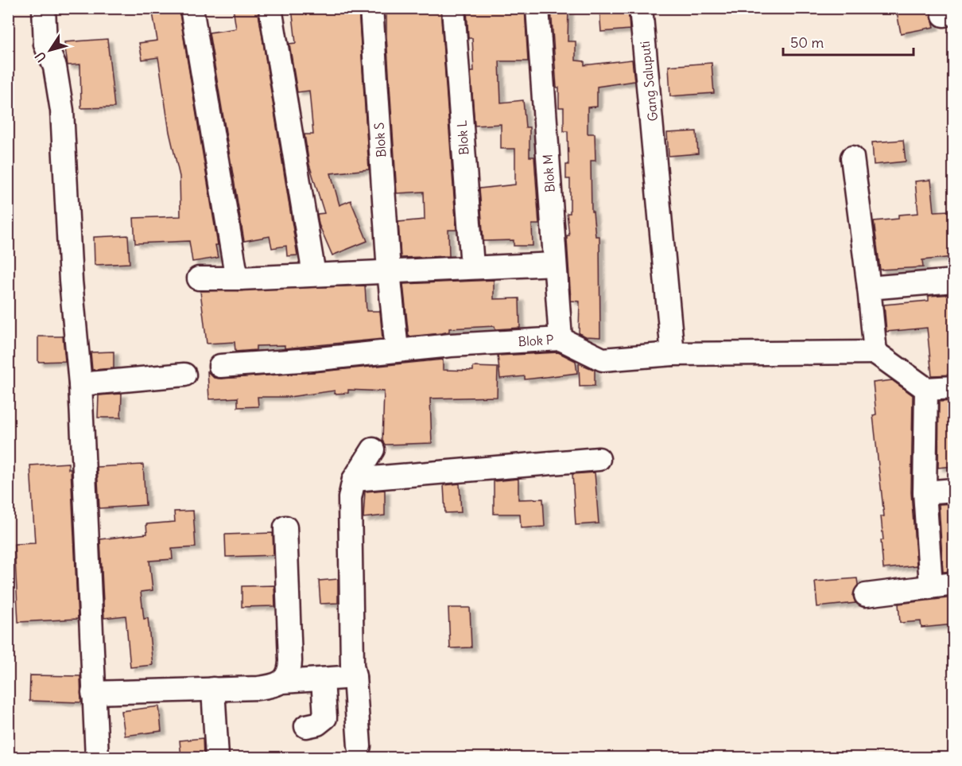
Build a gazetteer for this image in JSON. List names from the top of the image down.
{
  "streets": {
    "street": [
      "Gang Saluputi",
      "Blok L",
      "Blok S",
      "Blok M",
      "Blok P"
    ]
  },
  "crossings": [
    ["Gang Saluputi", "Blok P"],
    ["Blok S", "Blok P"],
    ["Blok M", "Blok P"]
  ],
  "scale_bar": "50 m",
  "north": "bottom left"
}
